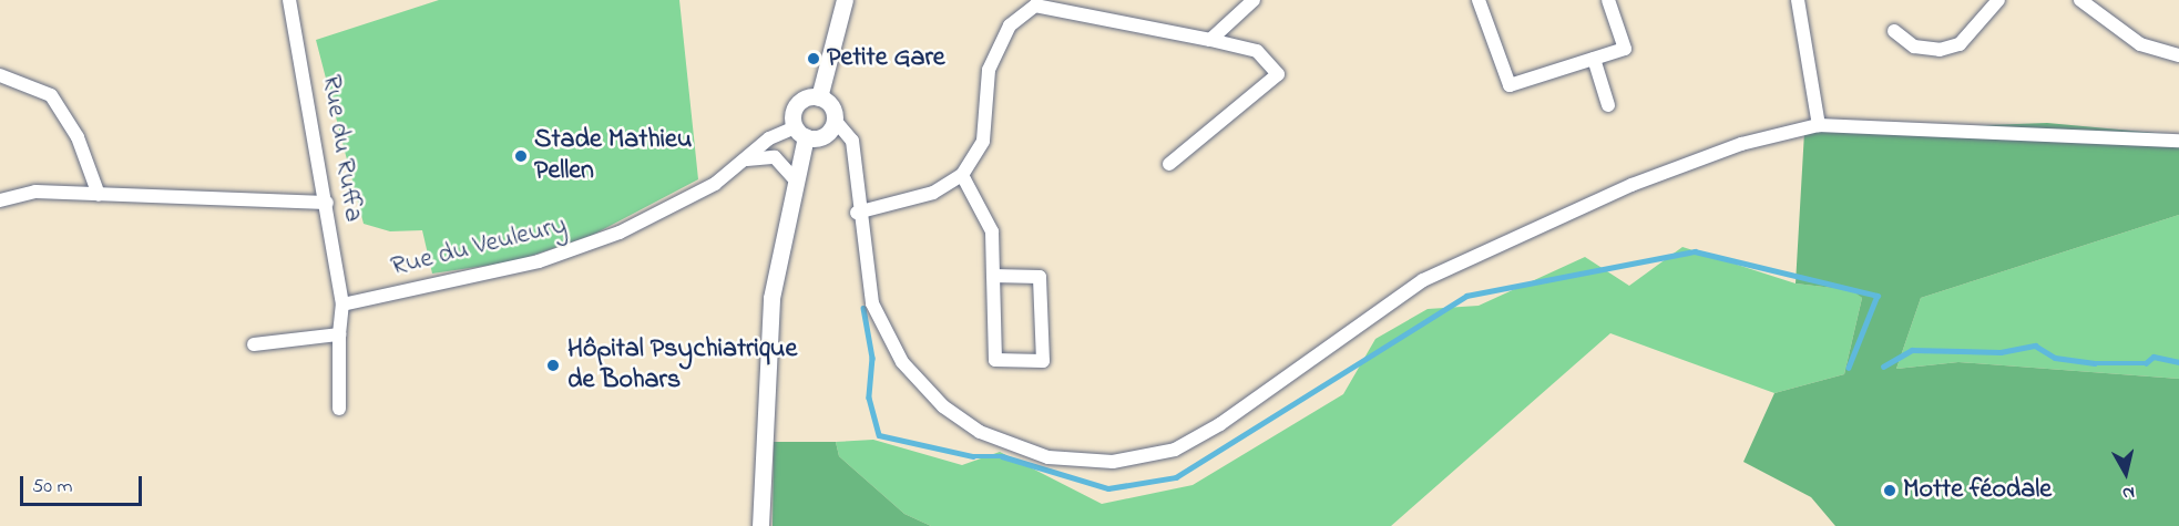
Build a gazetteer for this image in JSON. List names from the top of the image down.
{
  "streets": {
    "street": ["Rue du Ruffa", "Rue du Veuleury"]
  },
  "crossings": [
    ["Rue du Ruffa", "Rue du Veuleury"]
  ],
  "places": [
    "Petite Gare",
    "Stade Mathieu Pellen",
    "Hôpital Psychiatrique de Bohars",
    "Motte féodale"
  ],
  "scale_bar": "50 m",
  "north": "bottom"
}
